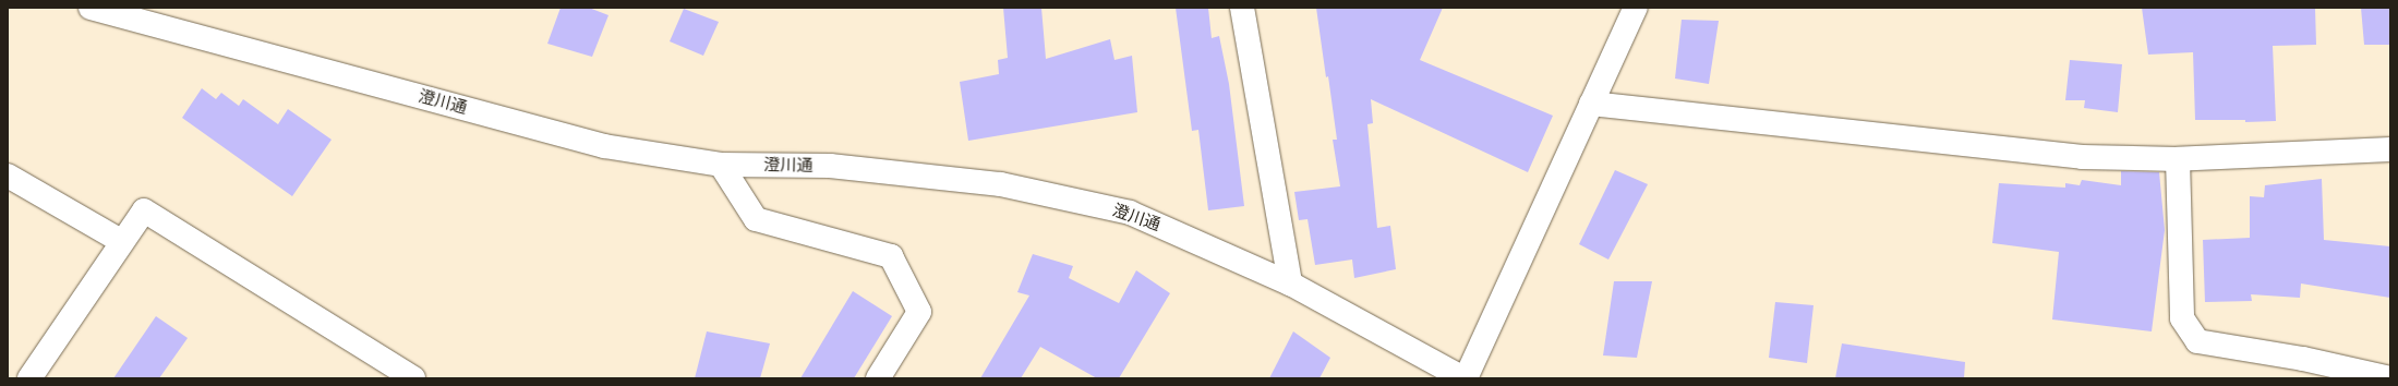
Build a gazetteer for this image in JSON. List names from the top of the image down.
{
  "streets": {
    "street": ["澄川通"]
  }
}
